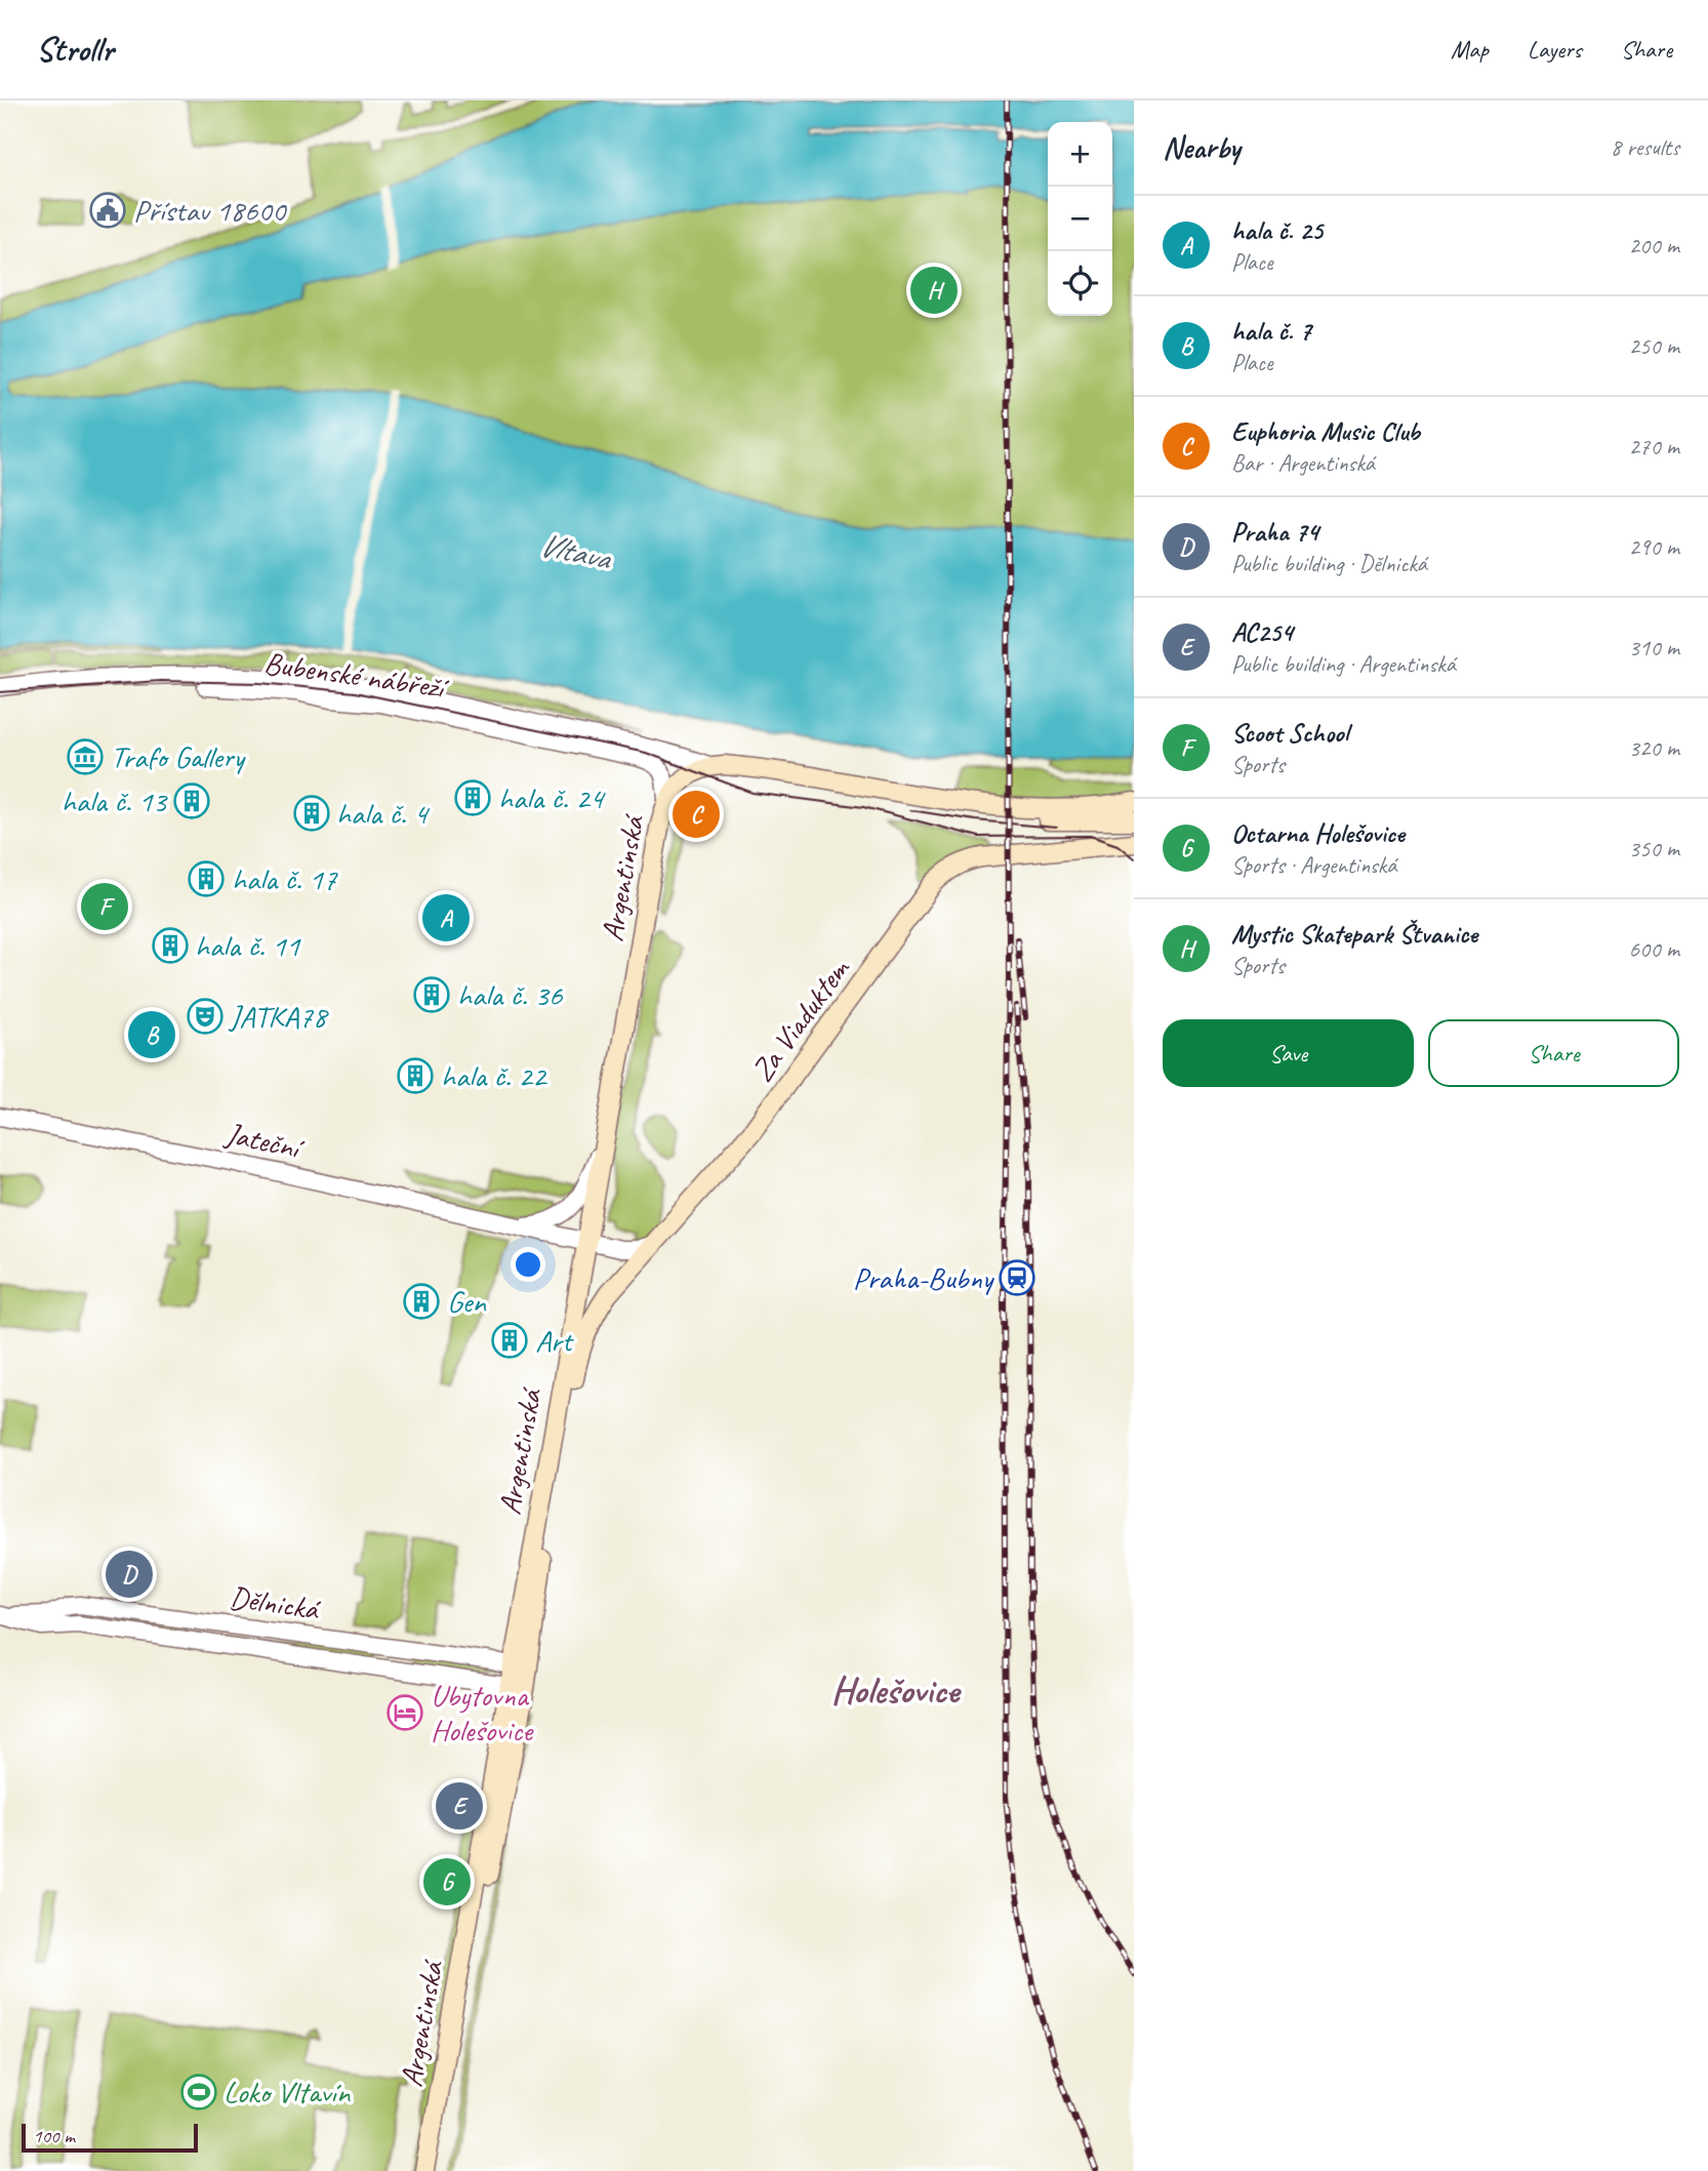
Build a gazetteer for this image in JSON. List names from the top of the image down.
{
  "streets": {
    "main road": ["Argentinská", "Za Viaduktem"],
    "street": ["Bubenské nábřeží", "Jateční", "Dělnická"]
  },
  "crossings": [
    ["Bubenské nábřeží", "Argentinská"],
    ["Argentinská", "Za Viaduktem"],
    ["Argentinská", "Jateční"],
    ["Argentinská", "Dělnická"],
    ["Za Viaduktem", "Jateční"]
  ],
  "districts": ["Holešovice"],
  "water": ["Vltava"],
  "places": {
    "public building": ["Přístav 18600"],
    "museum": ["Trafo Gallery"],
    "building": [
      "hala č. 24",
      "hala č. 13",
      "hala č. 4",
      "hala č. 17",
      "hala č. 11",
      "hala č. 36",
      "hala č. 22",
      "Gen",
      "Art"
    ],
    "theatre": ["JATKA78"],
    "station": ["Praha-Bubny"],
    "hotel": ["Ubytovna Holešovice"],
    "sports": ["Loko Vltavín"]
  },
  "scale_bar": "100 m",
  "page": {
    "header": "Strollr",
    "nav": ["Map", "Layers", "Share"],
    "heading": ["Nearby", "8 results"],
    "map_buttons": ["+", "−"],
    "list": [
      {
        "mark": "A",
        "name": "hala č. 25",
        "note": "Place",
        "value": "200 m"
      },
      {
        "mark": "B",
        "name": "hala č. 7",
        "note": "Place",
        "value": "250 m"
      },
      {
        "mark": "C",
        "name": "Euphoria Music Club",
        "note": "Bar · Argentinská",
        "value": "270 m"
      },
      {
        "mark": "D",
        "name": "Praha 74",
        "note": "Public building · Dělnická",
        "value": "290 m"
      },
      {
        "mark": "E",
        "name": "AC254",
        "note": "Public building · Argentinská",
        "value": "310 m"
      },
      {
        "mark": "F",
        "name": "Scoot School",
        "note": "Sports",
        "value": "320 m"
      },
      {
        "mark": "G",
        "name": "Octarna Holešovice",
        "note": "Sports · Argentinská",
        "value": "350 m"
      },
      {
        "mark": "H",
        "name": "Mystic Skatepark Štvanice",
        "note": "Sports",
        "value": "600 m"
      }
    ],
    "pins": [
      "H",
      "C",
      "F",
      "A",
      "B",
      "D",
      "E",
      "G"
    ],
    "buttons": ["Save", "Share"],
    "scale": "100 m"
  }
}
